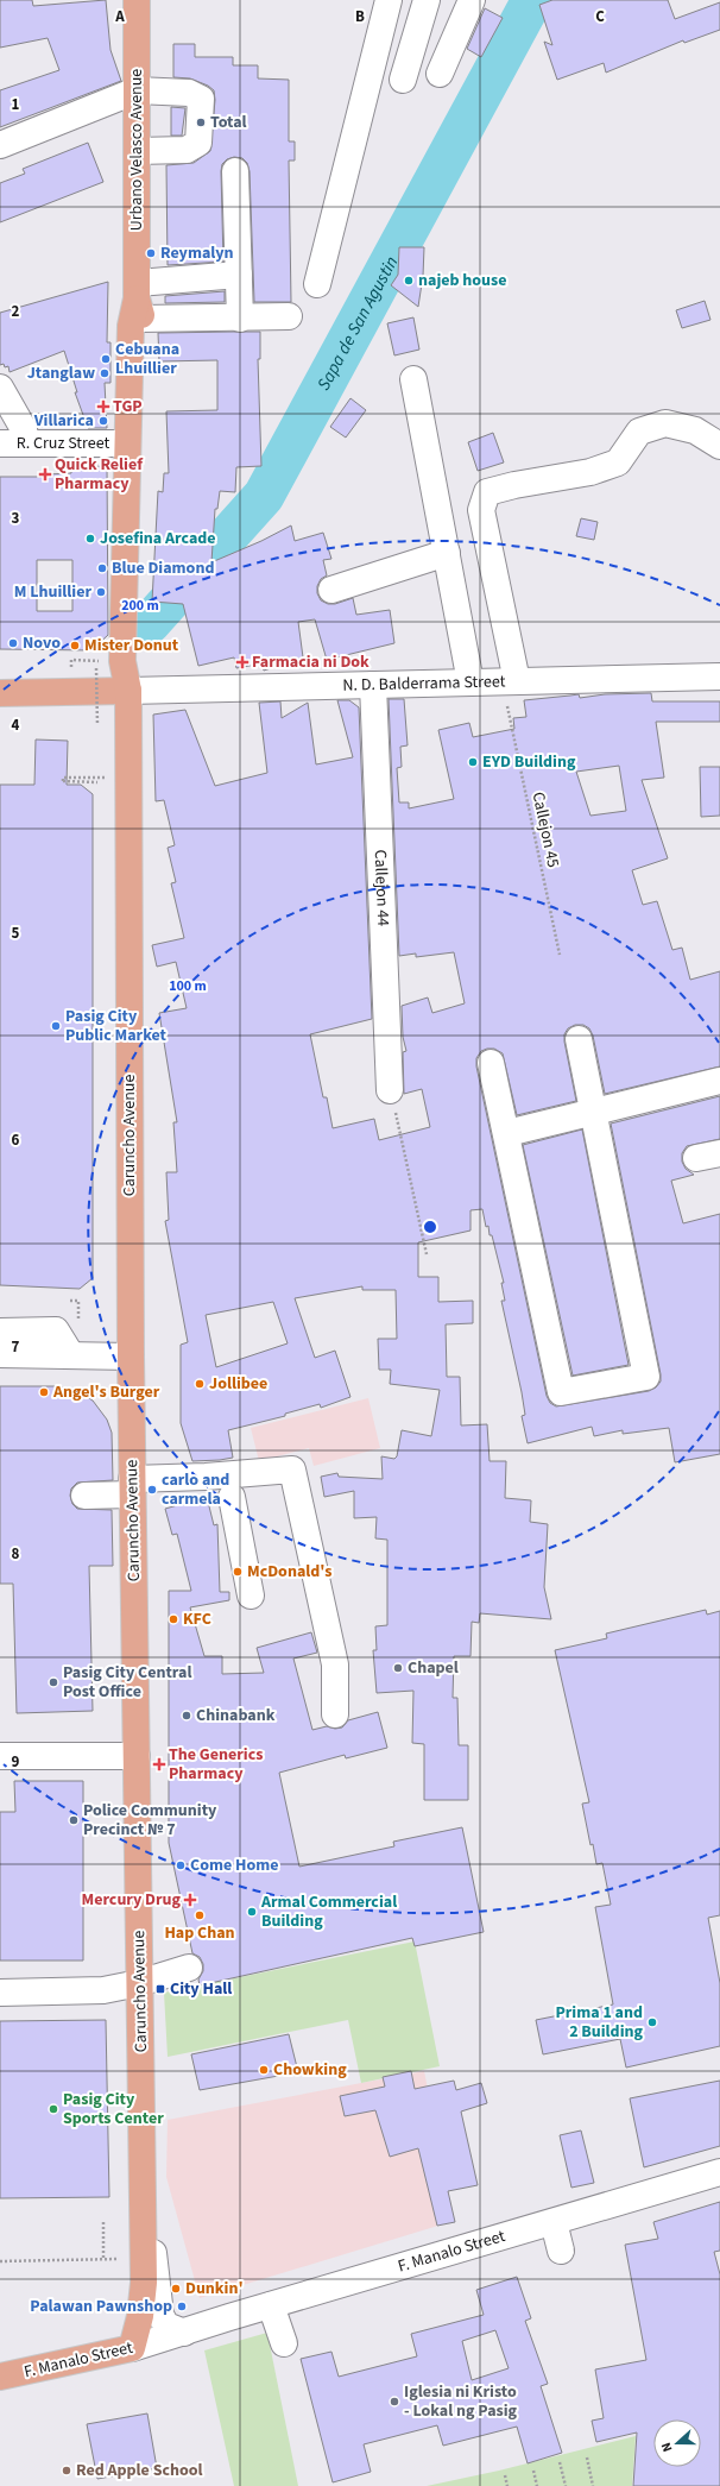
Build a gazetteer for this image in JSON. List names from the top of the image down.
{
  "streets": {
    "main road": ["Urbano Velasco Avenue", "Caruncho Avenue", "F. Manalo Street"],
    "street": ["R. Cruz Street", "N. D. Balderrama Street", "Callejon 44"],
    "path": ["Callejon 45"]
  },
  "crossings": [
    ["Urbano Velasco Avenue", "R. Cruz Street"],
    ["Urbano Velasco Avenue", "N. D. Balderrama Street"],
    ["Urbano Velasco Avenue", "Caruncho Avenue"],
    ["N. D. Balderrama Street", "Callejon 45"],
    ["N. D. Balderrama Street", "Callejon 44"],
    ["N. D. Balderrama Street", "Caruncho Avenue"],
    ["Caruncho Avenue", "F. Manalo Street"]
  ],
  "water": ["Sapa de San Agustin"],
  "places": {
    "other": [
      "Total",
      "Reymalyn",
      "najeb house",
      "Cebuana Lhuillier",
      "Jtanglaw",
      "Villarica",
      "Josefina Arcade",
      "Blue Diamond",
      "M Lhuillier",
      "Novo",
      "Mister Donut",
      "EYD Building",
      "Pasig City Public Market",
      "Jollibee",
      "Angel's Burger",
      "carlo and carmela",
      "McDonald's",
      "KFC",
      "Chapel",
      "Pasig City Central Post Office",
      "Chinabank",
      "Police Community Precinct № 7",
      "Come Home",
      "Armal Commercial Building",
      "Hap Chan",
      "Prima 1 and 2 Building",
      "Chowking",
      "Pasig City Sports Center",
      "Dunkin'",
      "Palawan Pawnshop",
      "Iglesia ni Kristo - Lokal ng Pasig",
      "Red Apple School"
    ],
    "health": [
      "TGP",
      "Quick Relief Pharmacy",
      "Farmacia ni Dok",
      "The Generics Pharmacy",
      "Mercury Drug"
    ],
    "transit": ["City Hall"]
  },
  "north": "left",
  "grid": {
    "columns": ["A", "B", "C"],
    "rows": [
      "1",
      "2",
      "3",
      "4",
      "5",
      "6",
      "7",
      "8",
      "9"
    ]
  },
  "rings": ["200 m", "100 m"]
}
